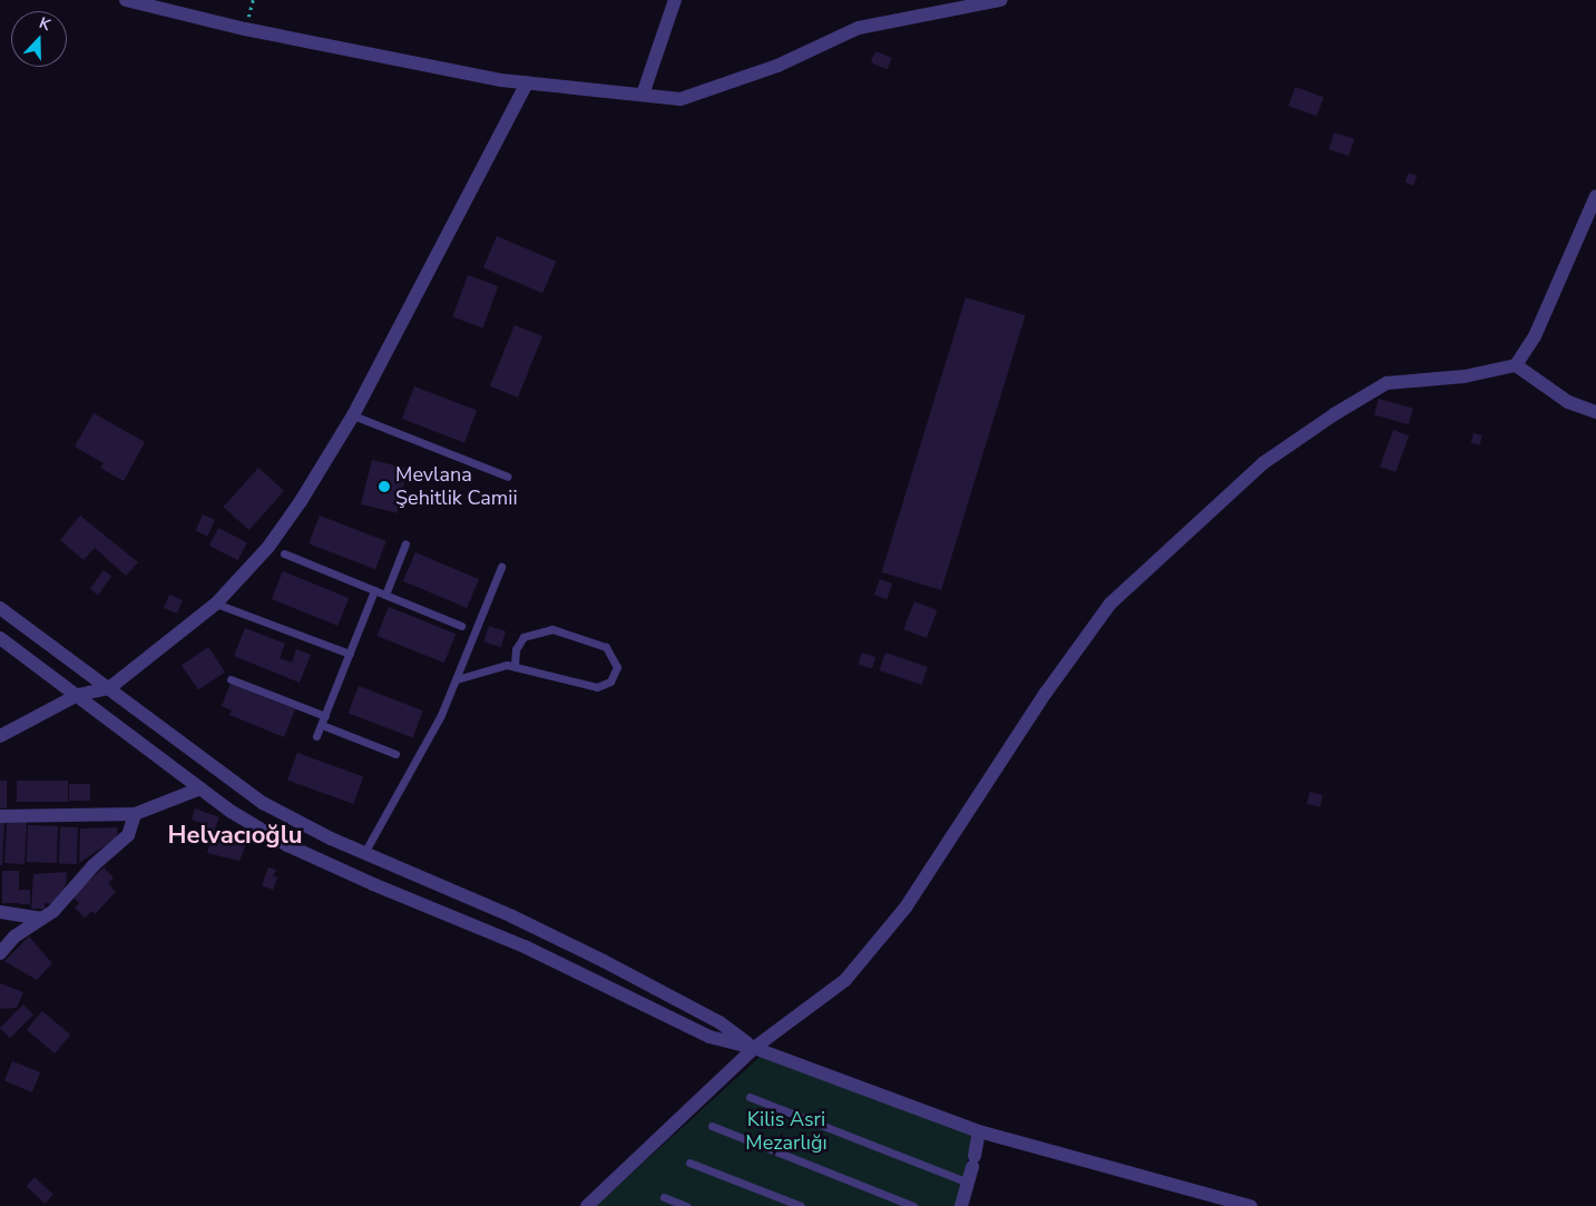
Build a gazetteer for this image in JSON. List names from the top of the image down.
{
  "districts": ["Helvacıoğlu"],
  "parks": ["Kilis Asri Mezarlığı"],
  "places": ["Mevlana Şehitlik Camii"],
  "north": "top"
}
